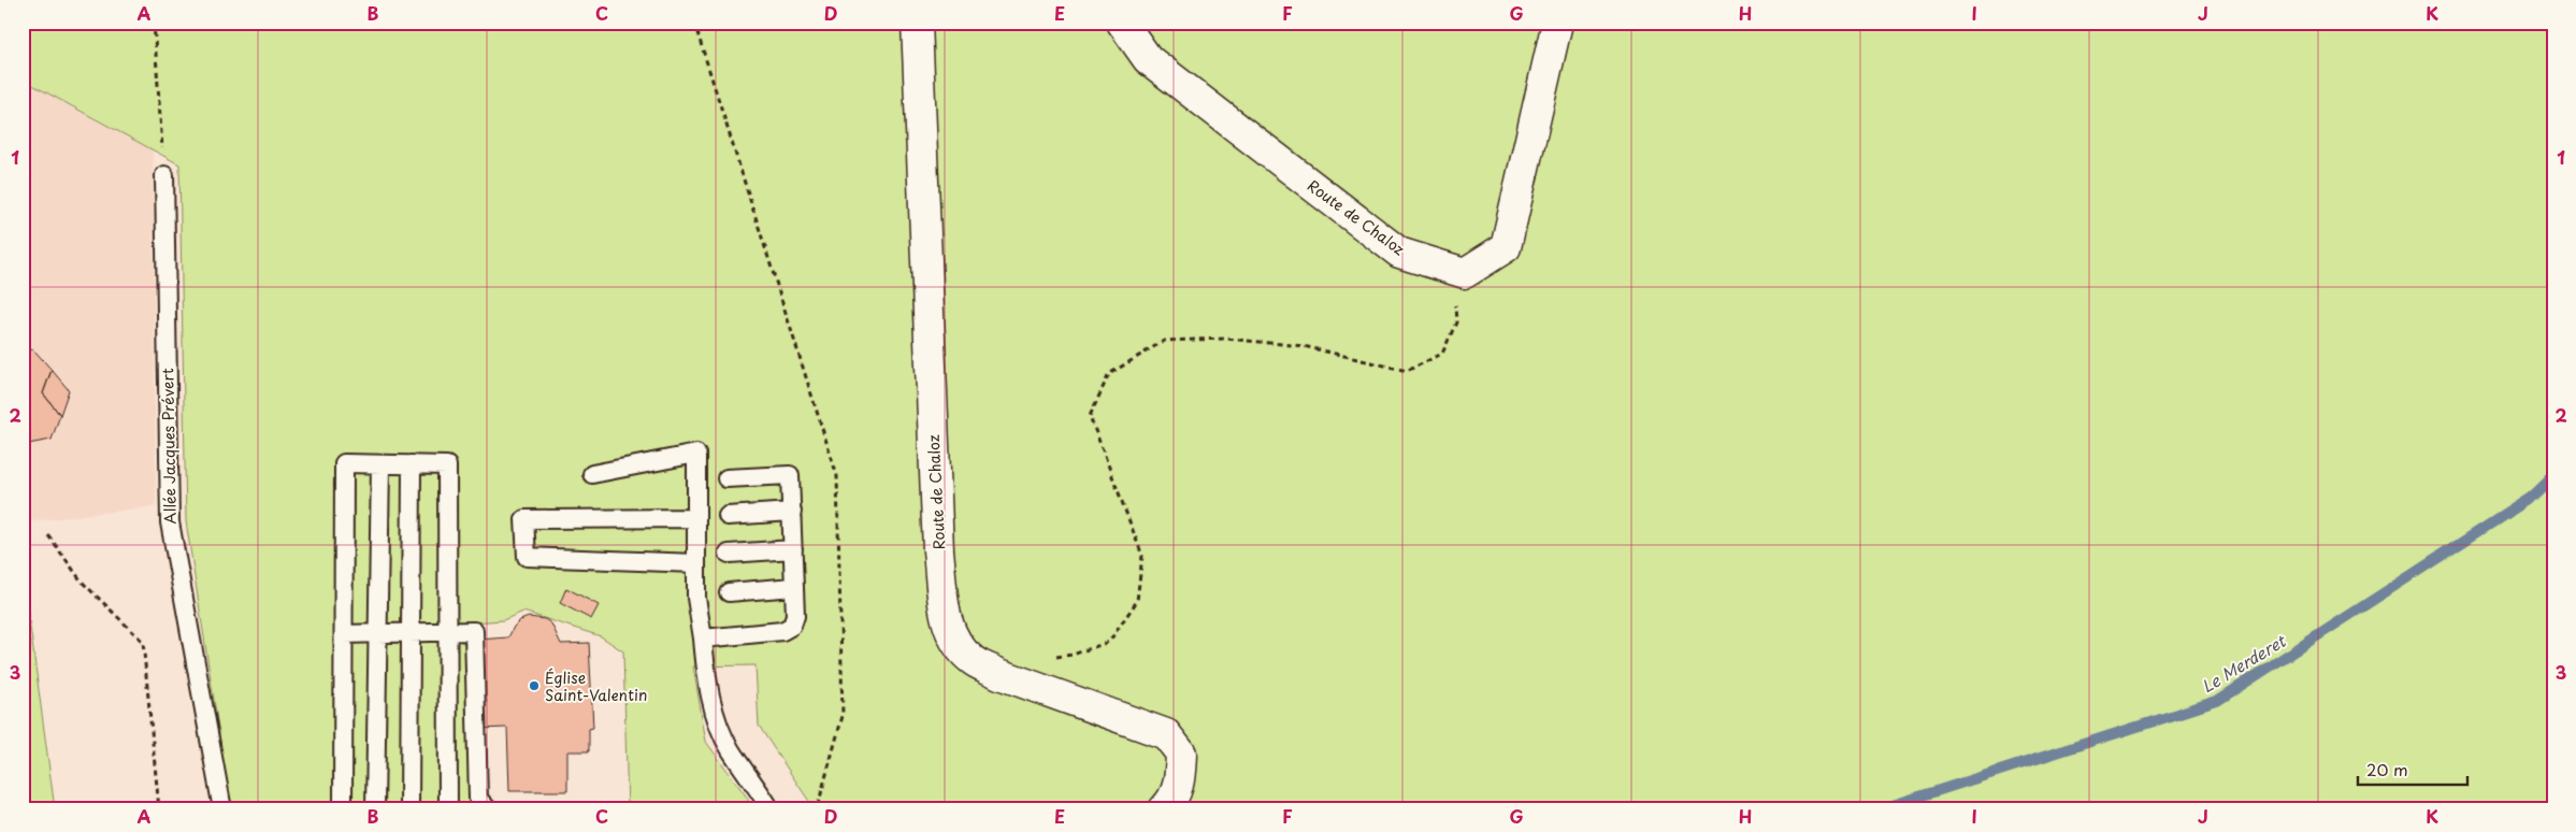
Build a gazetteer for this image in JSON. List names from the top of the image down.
{
  "streets": {
    "street": ["Route de Chaloz"],
    "lane": ["Allée Jacques Prévert"]
  },
  "water": ["Le Merderet"],
  "places": ["Église Saint-Valentin"],
  "scale_bar": "20 m",
  "grid": {
    "columns": [
      "A",
      "B",
      "C",
      "D",
      "E",
      "F",
      "G",
      "H",
      "I",
      "J",
      "K"
    ],
    "rows": ["1", "2", "3"]
  }
}
